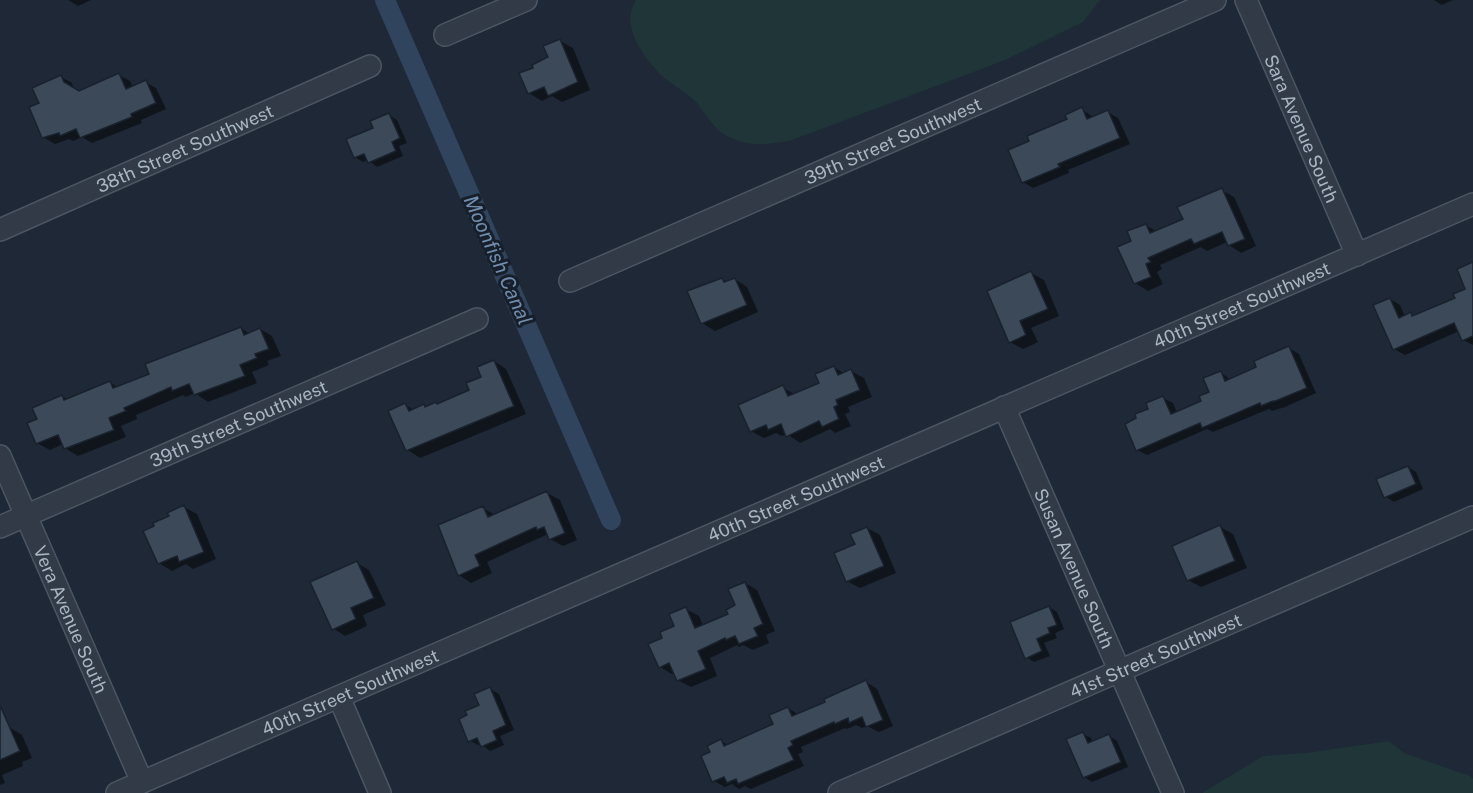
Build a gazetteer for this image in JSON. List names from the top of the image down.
{
  "streets": {
    "street": [
      "Sara Avenue South",
      "39th Street Southwest",
      "38th Street Southwest",
      "40th Street Southwest",
      "Susan Avenue South",
      "Vera Avenue South",
      "41st Street Southwest"
    ]
  },
  "crossings": [
    ["Sara Avenue South", "40th Street Southwest"],
    ["39th Street Southwest", "Vera Avenue South"],
    ["40th Street Southwest", "Susan Avenue South"],
    ["40th Street Southwest", "Vera Avenue South"],
    ["Susan Avenue South", "41st Street Southwest"]
  ],
  "water": ["Moonfish Canal"]
}
